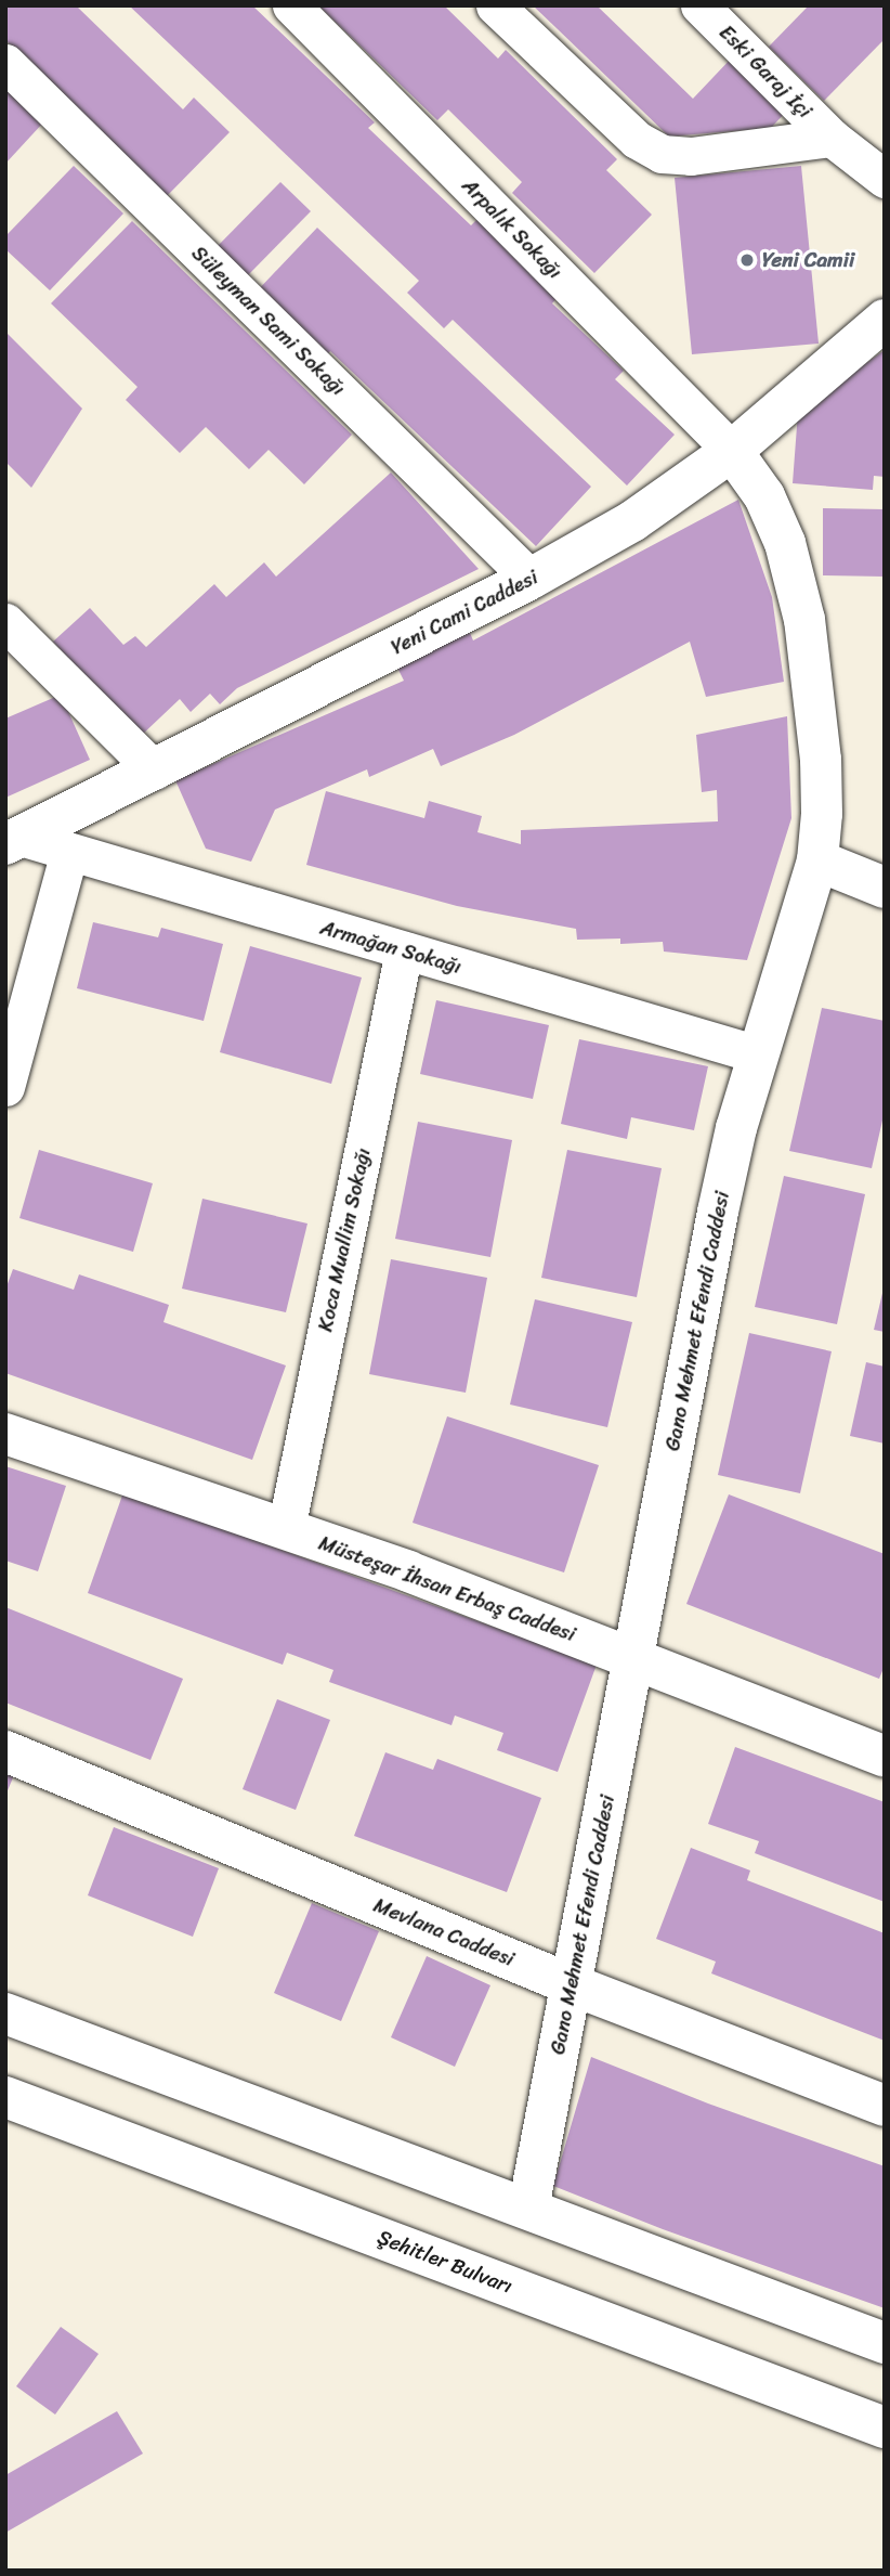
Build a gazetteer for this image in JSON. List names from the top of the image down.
{
  "streets": {
    "street": [
      "Eski Garaj İçi",
      "Arpalık Sokağı",
      "Süleyman Sami Sokağı",
      "Yeni Cami Caddesi",
      "Armağan Sokağı",
      "Koca Muallim Sokağı",
      "Gano Mehmet Efendi Caddesi",
      "Müsteşar İhsan Erbaş Caddesi",
      "Mevlana Caddesi",
      "Şehitler Bulvarı"
    ]
  },
  "crossings": [
    ["Arpalık Sokağı", "Yeni Cami Caddesi"],
    ["Arpalık Sokağı", "Gano Mehmet Efendi Caddesi"],
    ["Süleyman Sami Sokağı", "Yeni Cami Caddesi"],
    ["Yeni Cami Caddesi", "Armağan Sokağı"],
    ["Yeni Cami Caddesi", "Gano Mehmet Efendi Caddesi"],
    ["Armağan Sokağı", "Koca Muallim Sokağı"],
    ["Armağan Sokağı", "Gano Mehmet Efendi Caddesi"],
    ["Koca Muallim Sokağı", "Müsteşar İhsan Erbaş Caddesi"],
    ["Gano Mehmet Efendi Caddesi", "Müsteşar İhsan Erbaş Caddesi"],
    ["Gano Mehmet Efendi Caddesi", "Mevlana Caddesi"]
  ],
  "places": ["Yeni Camii"]
}
